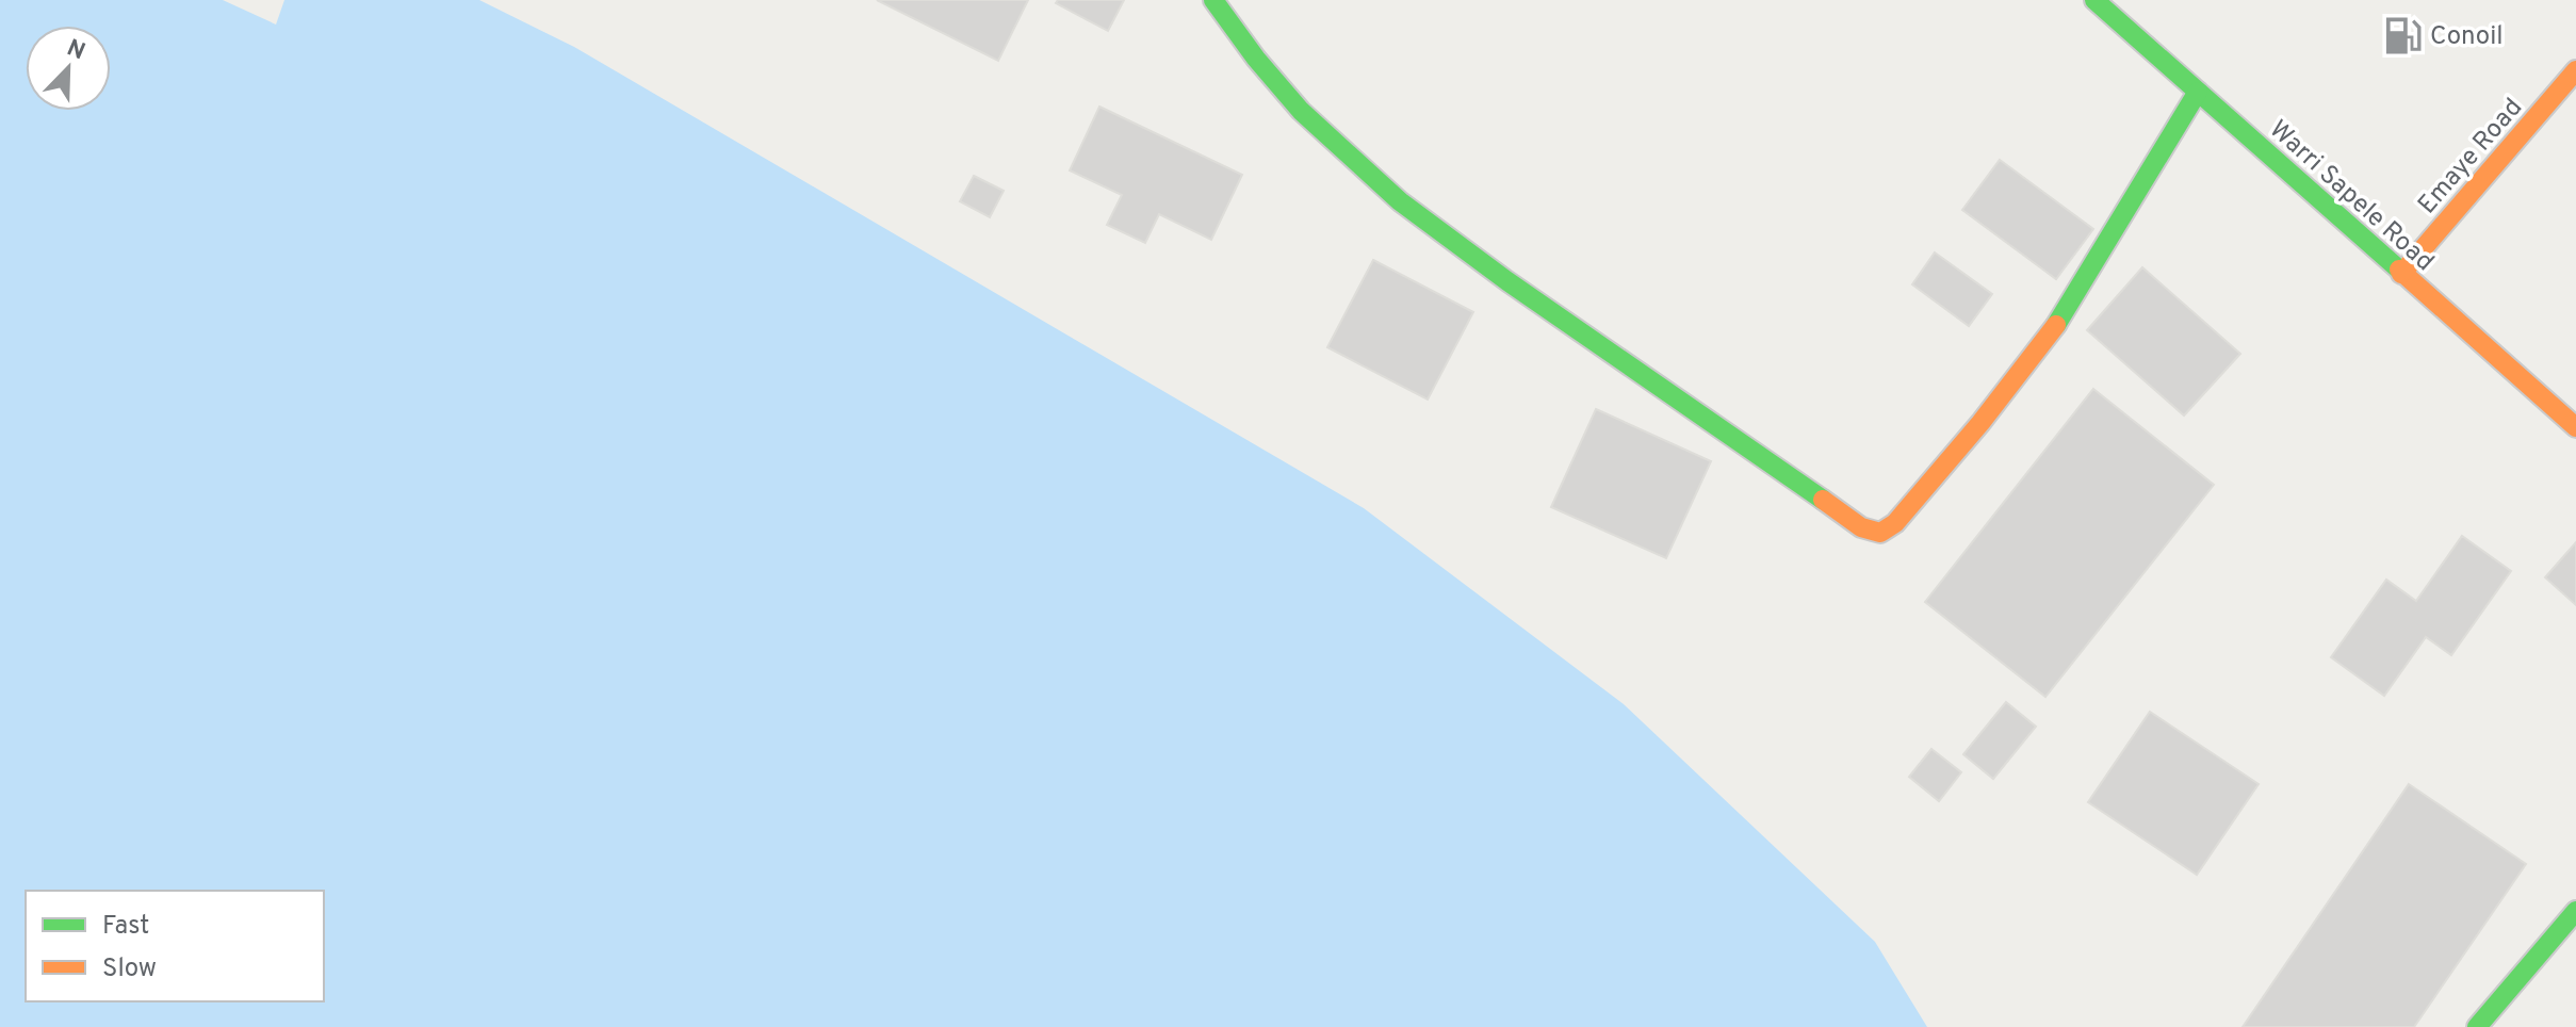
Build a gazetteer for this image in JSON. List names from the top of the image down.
{
  "streets": {
    "street": ["Emaye Road", "Warri Sapele Road"]
  },
  "crossings": [
    ["Emaye Road", "Warri Sapele Road"]
  ],
  "places": {
    "fuel station": ["Conoil"]
  },
  "legend": ["Fast", "Slow"],
  "north": "top right"
}
